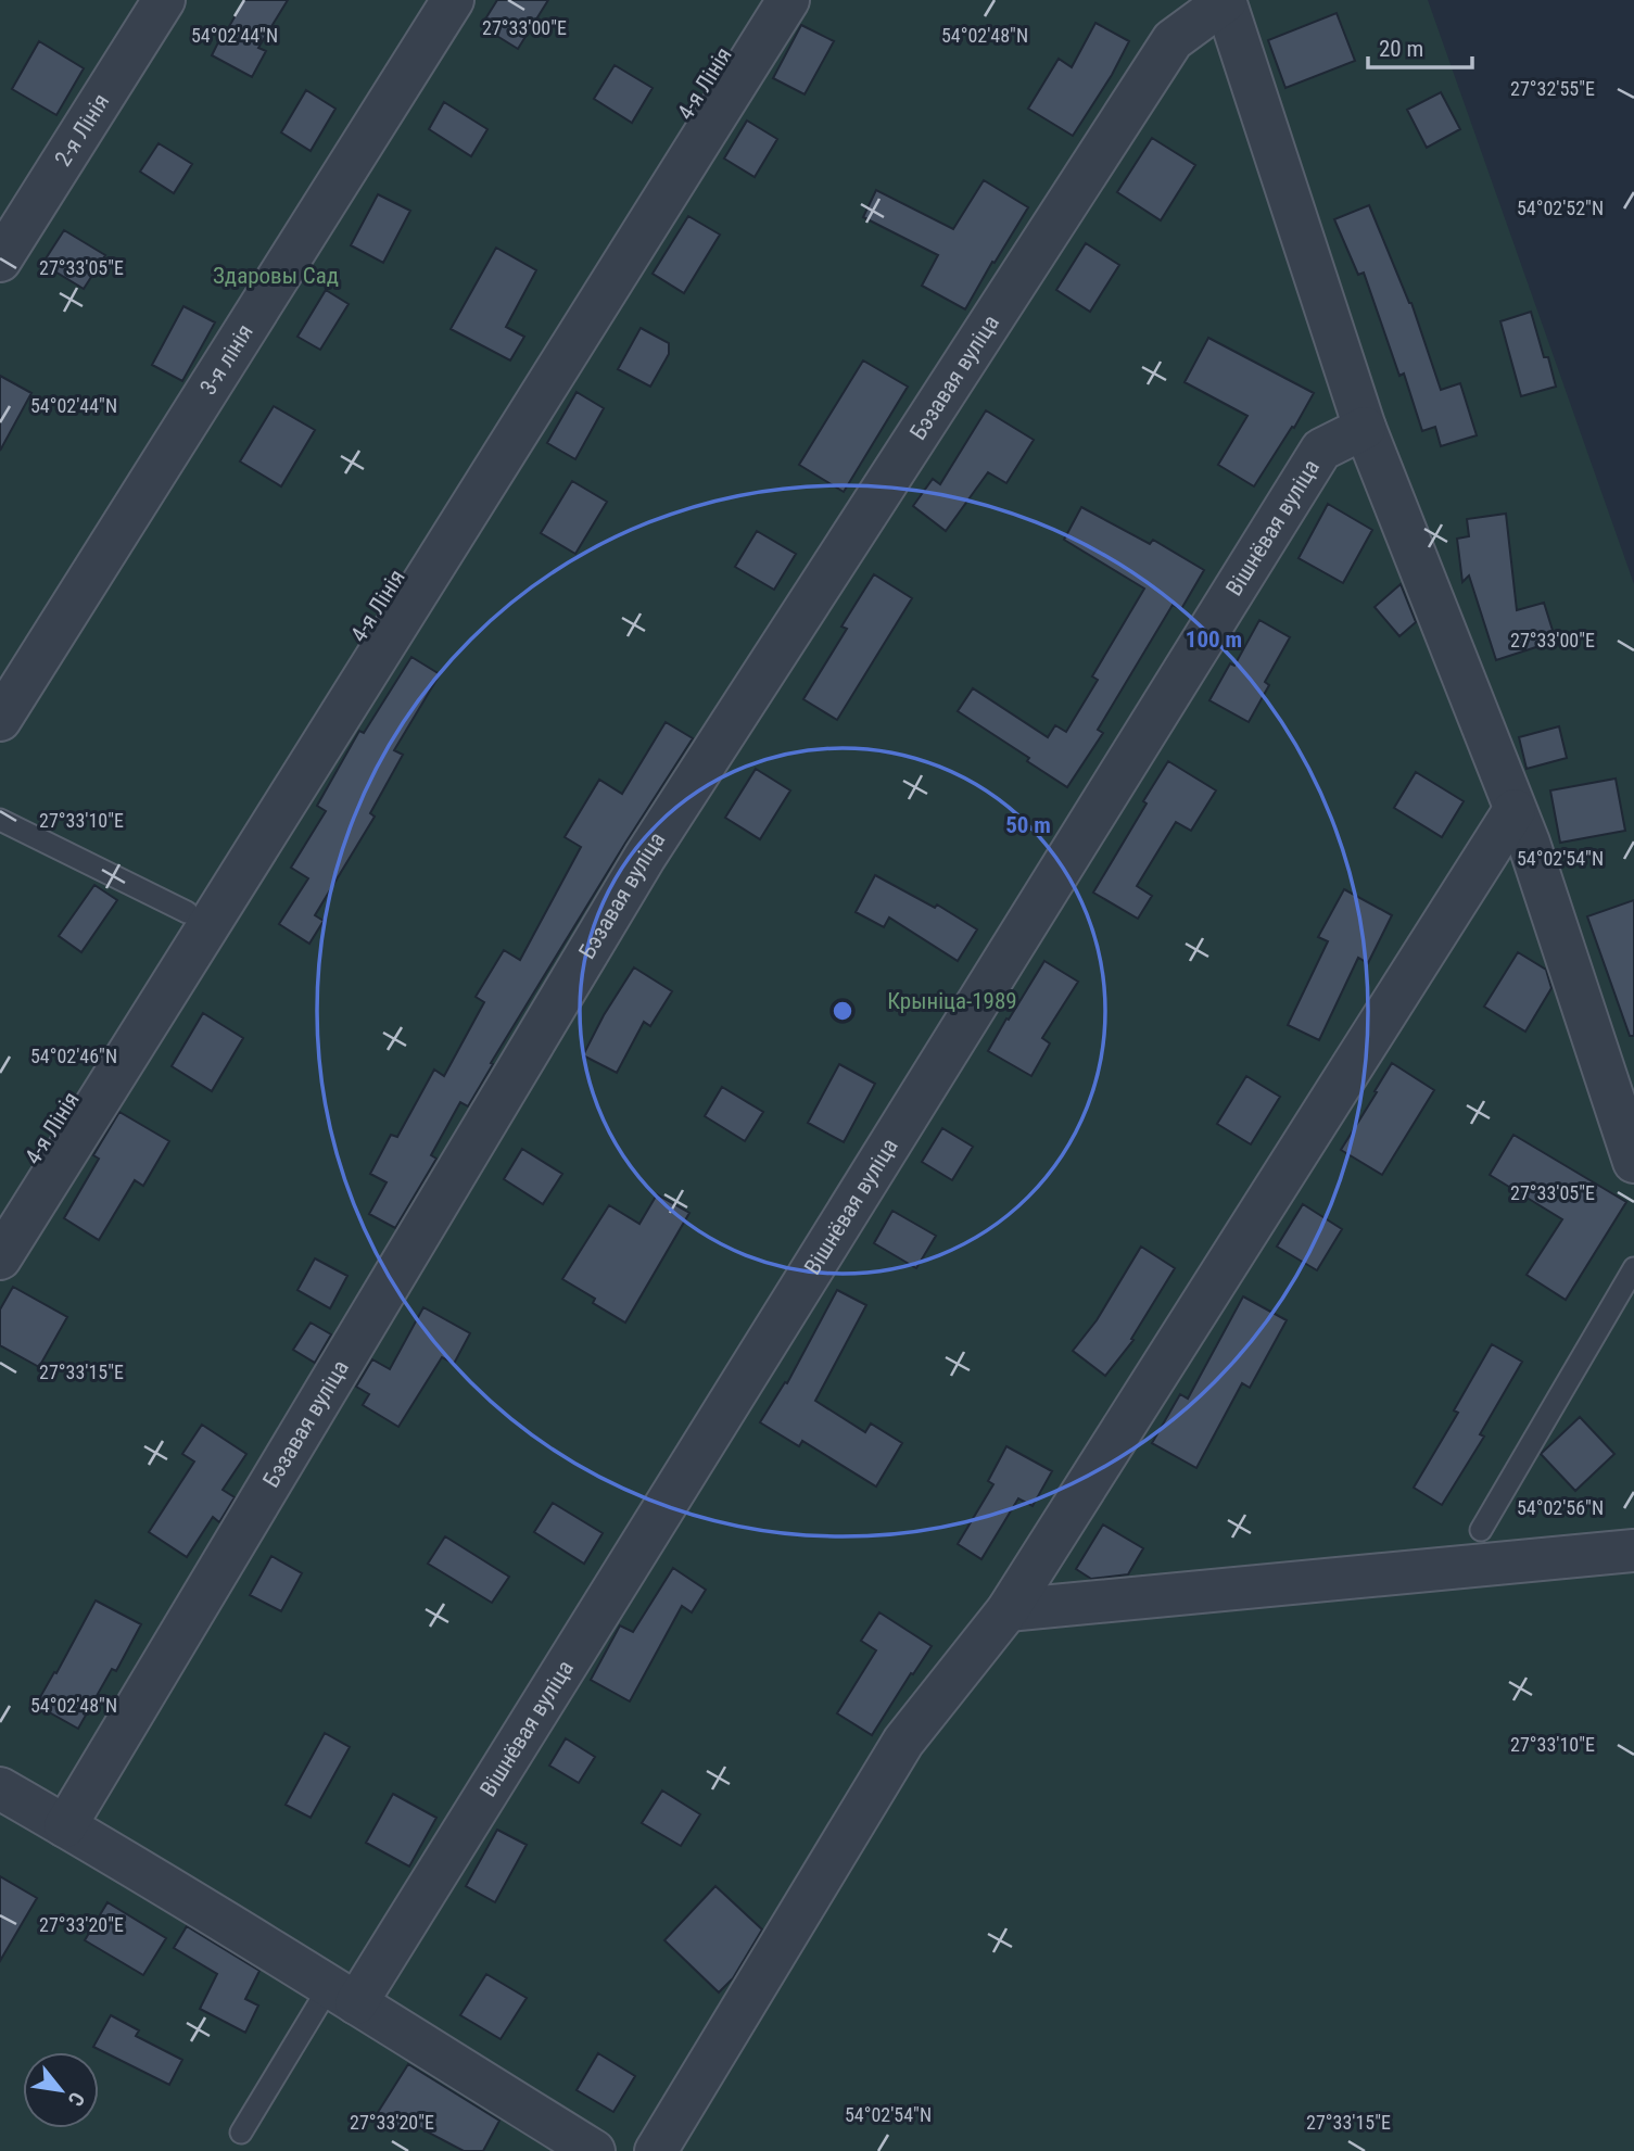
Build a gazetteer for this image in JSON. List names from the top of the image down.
{
  "streets": {
    "street": [
      "4-я Лінія",
      "2-я Лінія",
      "3-я лінія",
      "Бэзавая вуліца",
      "Вішнёвая вуліца"
    ]
  },
  "parks": ["Здаровы Сад", "Крыніца-1989"],
  "scale_bar": "20 m",
  "north": "bottom right",
  "coordinates": [
    "27°33'00\"E",
    "54°02'48\"N",
    "54°02'44\"N",
    "27°32'55\"E",
    "54°02'52\"N",
    "27°33'05\"E",
    "27°33'10\"E",
    "54°02'54\"N",
    "54°02'46\"N",
    "27°33'15\"E",
    "54°02'56\"N",
    "27°33'20\"E"
  ],
  "rings": ["100 m", "50 m"]
}
